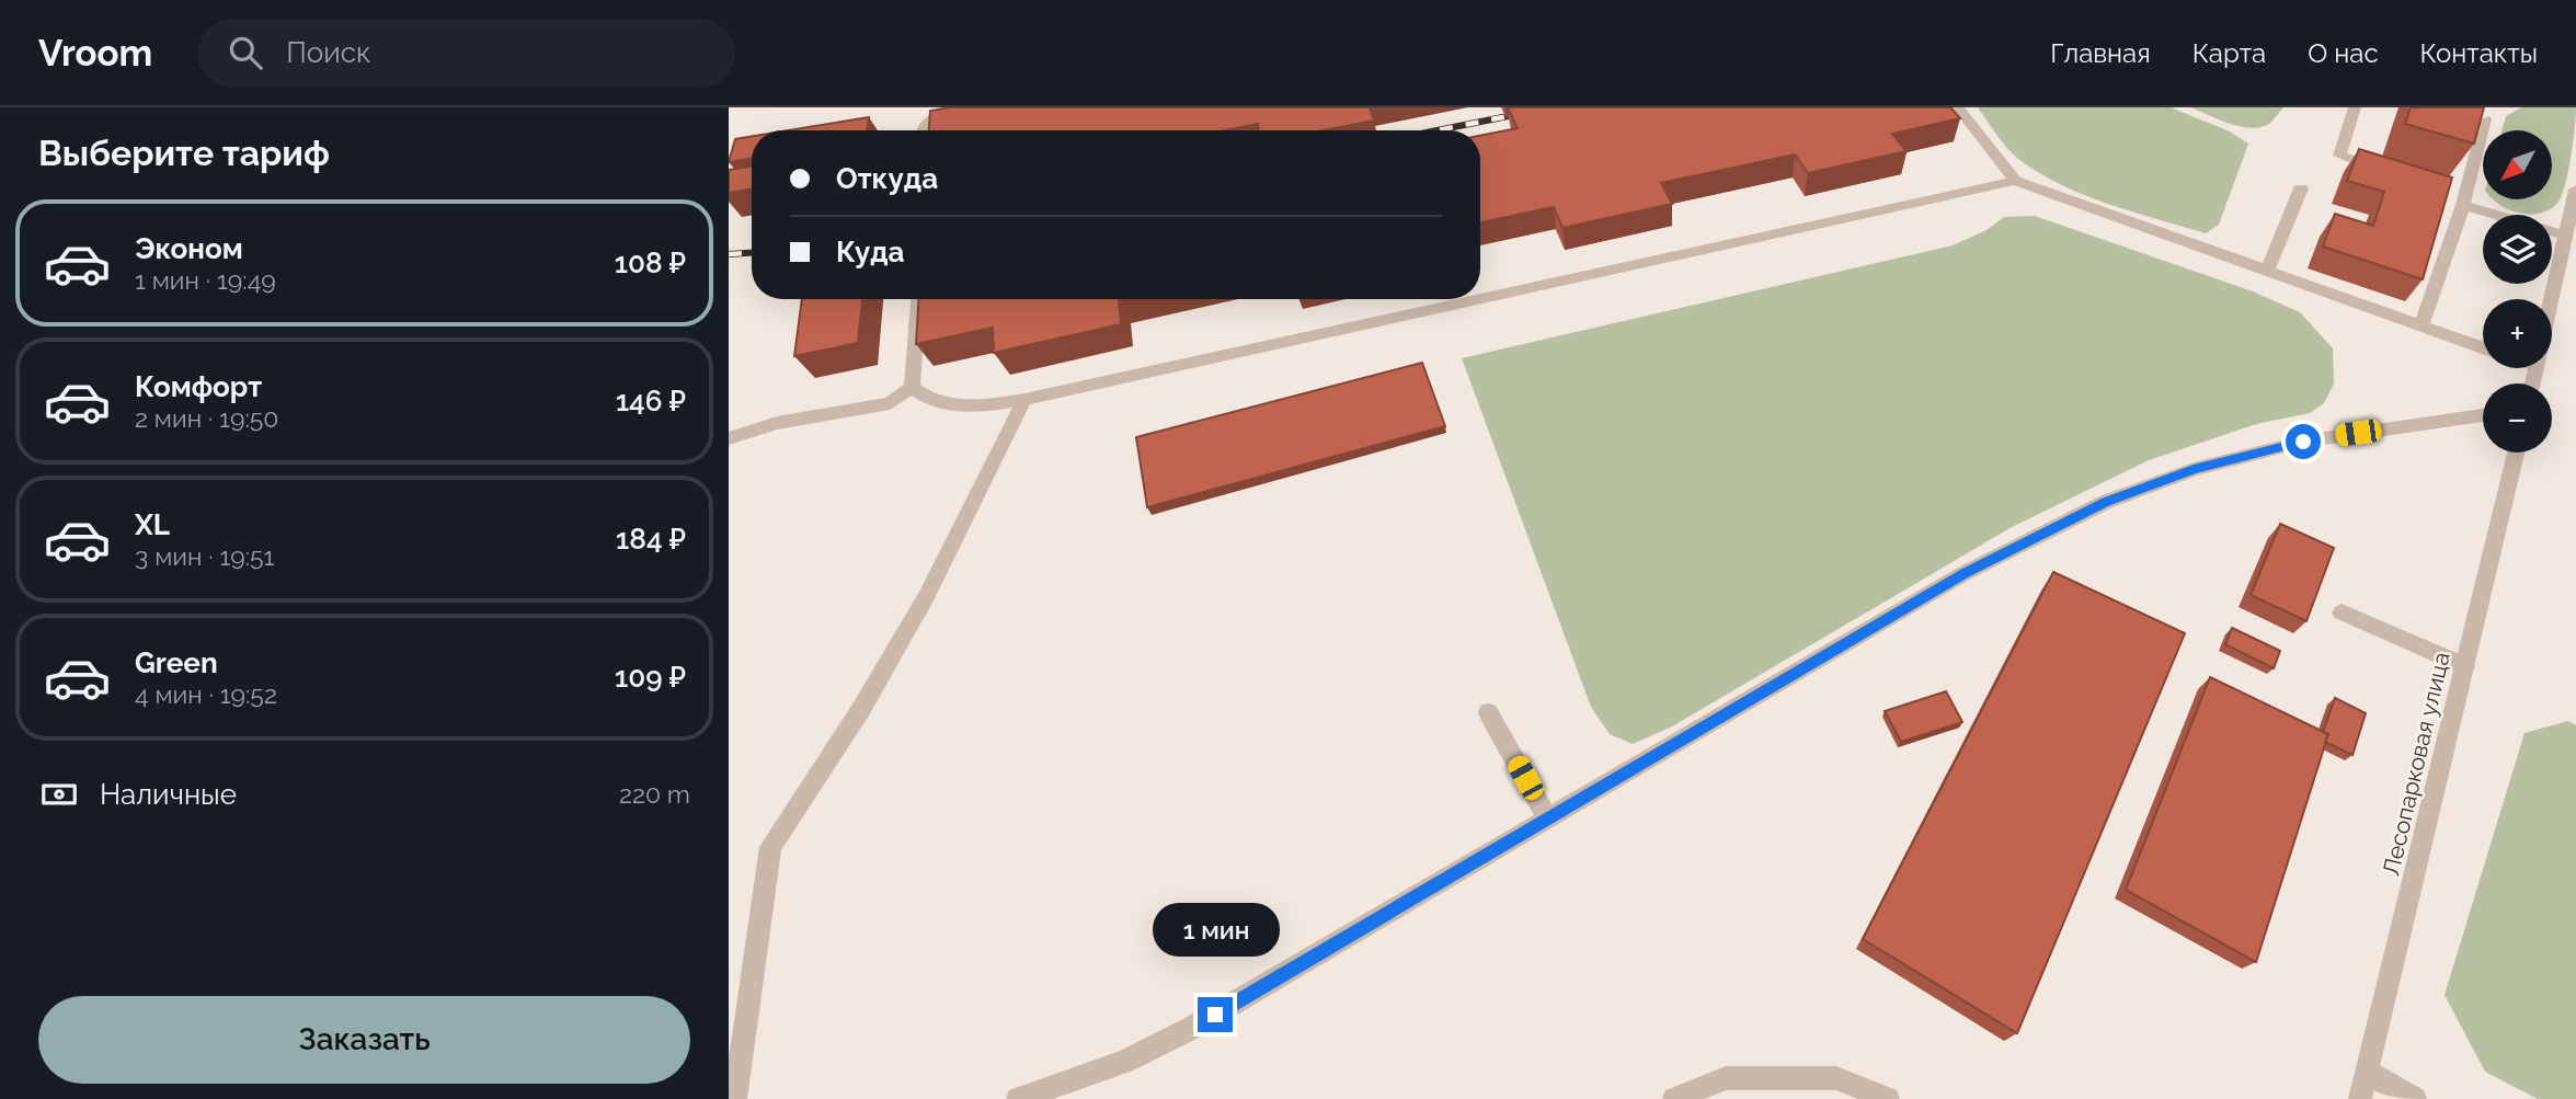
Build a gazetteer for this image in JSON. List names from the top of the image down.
{
  "streets": {
    "street": ["Лесопарковая улица"]
  },
  "north": "bottom left",
  "page": {
    "header": "Vroom",
    "search": "Поиск",
    "nav": [
      "Главная",
      "Карта",
      "О нас",
      "Контакты"
    ],
    "heading": "Выберите тариф",
    "map_buttons": ["+", "−"],
    "banner": ["Откуда", "Куда"],
    "list": [
      {
        "name": "Эконом",
        "note": "1 мин · 19:49",
        "value": "108 ₽"
      },
      {
        "name": "Комфорт",
        "note": "2 мин · 19:50",
        "value": "146 ₽"
      },
      {
        "name": "XL",
        "note": "3 мин · 19:51",
        "value": "184 ₽"
      },
      {
        "name": "Green",
        "note": "4 мин · 19:52",
        "value": "109 ₽"
      }
    ],
    "pay": ["Наличные", "220 m"],
    "bubble": "1 мин",
    "buttons": "Заказать"
  }
}
